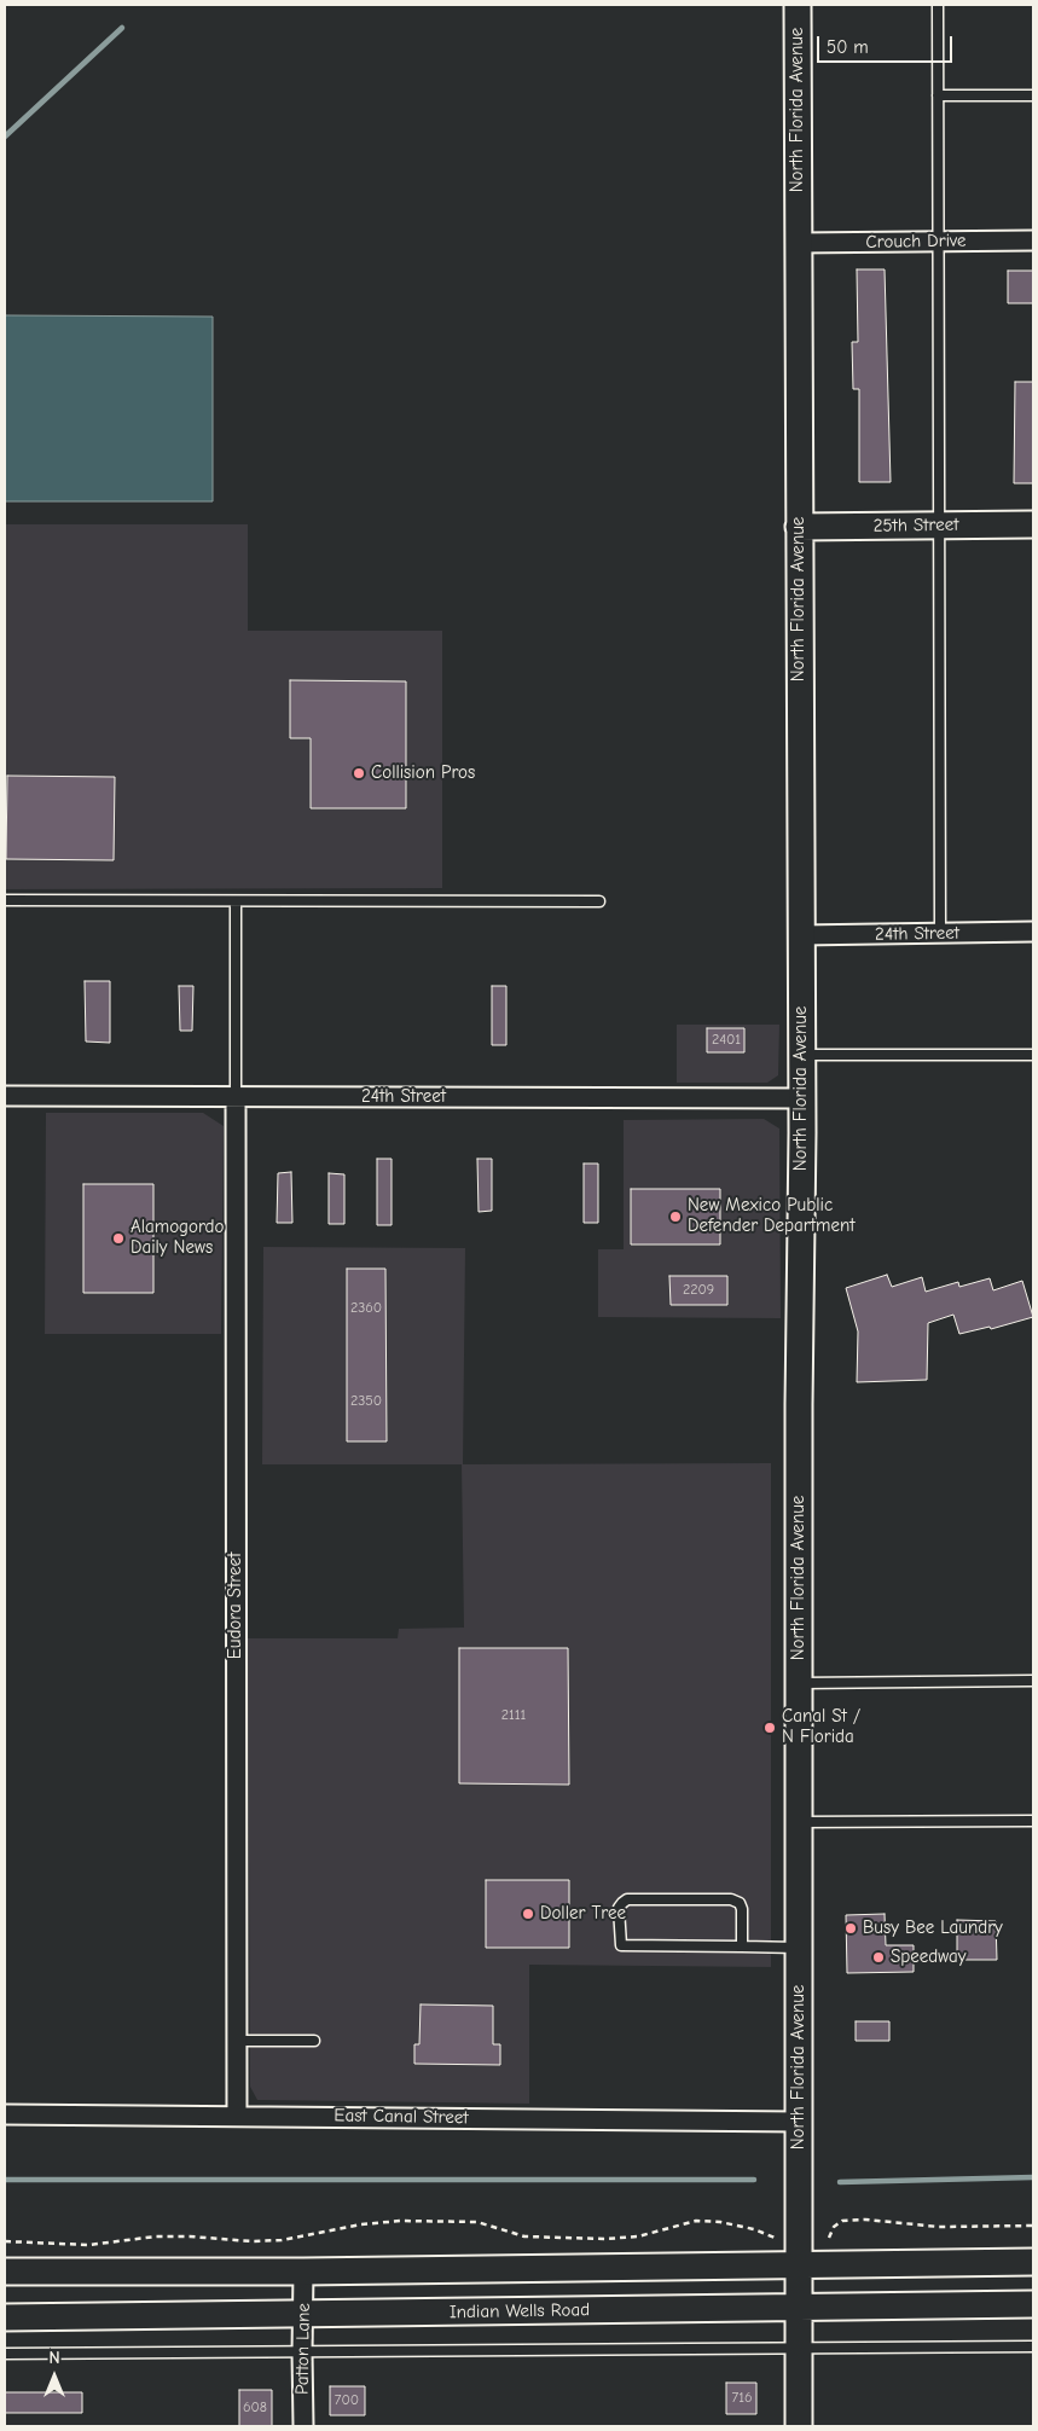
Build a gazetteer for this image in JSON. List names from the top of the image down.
{
  "streets": {
    "main road": ["North Florida Avenue", "25th Street", "Indian Wells Road"],
    "street": [
      "Crouch Drive",
      "24th Street",
      "Eudora Street",
      "East Canal Street",
      "Patton Lane"
    ]
  },
  "crossings": [
    ["North Florida Avenue", "Crouch Drive"],
    ["North Florida Avenue", "25th Street"],
    ["North Florida Avenue", "24th Street"],
    ["North Florida Avenue", "East Canal Street"],
    ["North Florida Avenue", "Indian Wells Road"],
    ["24th Street", "Eudora Street"],
    ["Eudora Street", "East Canal Street"],
    ["Indian Wells Road", "Patton Lane"]
  ],
  "places": [
    "Collision Pros",
    "New Mexico Public Defender Department",
    "Alamogordo Daily News",
    "Canal St / N Florida",
    "Doller Tree",
    "Busy Bee Laundry",
    "Speedway"
  ],
  "house_numbers": [
    "2401",
    "2209",
    "2360",
    "2350",
    "2111",
    "716",
    "700",
    "608"
  ],
  "scale_bar": "50 m",
  "north": "top"
}
